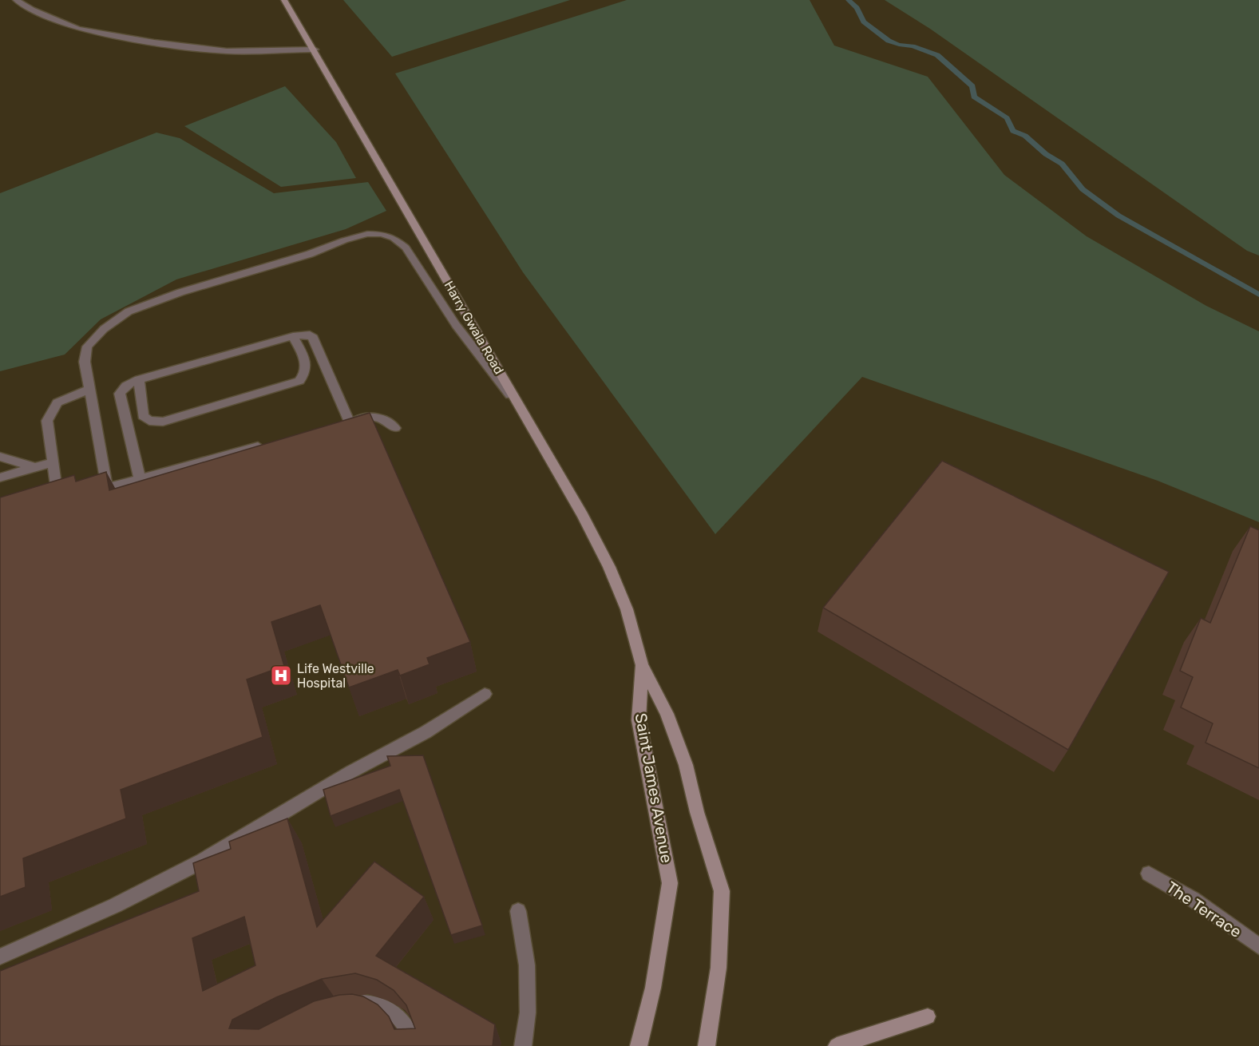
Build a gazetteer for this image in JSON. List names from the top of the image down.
{
  "streets": {
    "main road": ["Harry Gwala Road", "Saint James Avenue"],
    "lane": ["The Terrace"]
  },
  "crossings": [
    ["Harry Gwala Road", "Saint James Avenue"]
  ],
  "places": {
    "hospital": ["Life Westville Hospital"]
  }
}
